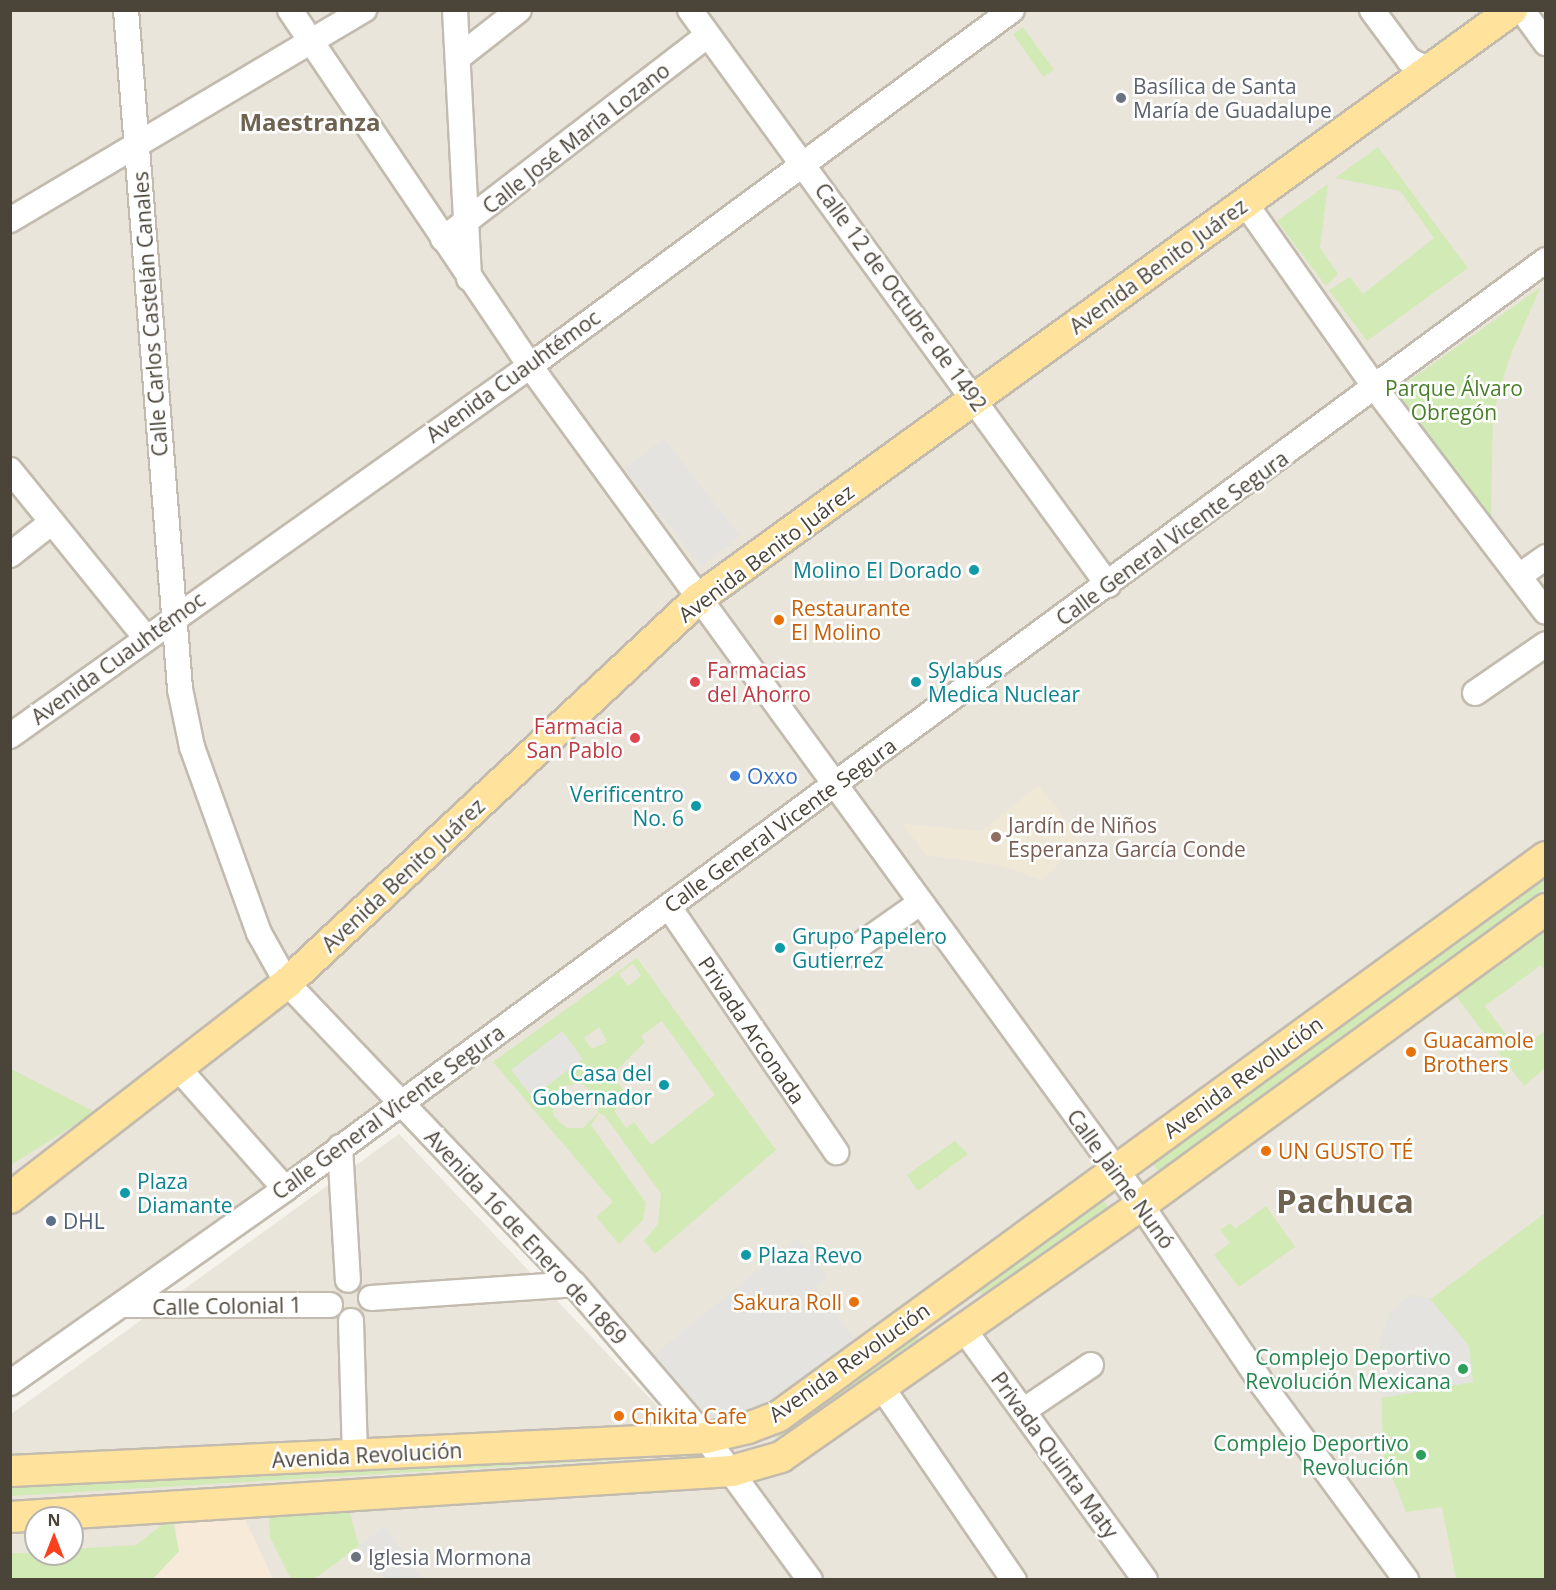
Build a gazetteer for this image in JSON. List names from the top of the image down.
{
  "streets": {
    "main road": ["Avenida Benito Juárez", "Avenida Revolución"],
    "street": [
      "Calle José María Lozano",
      "Calle 12 de Octubre de 1492",
      "Calle Carlos Castelán Canales",
      "Avenida Cuauhtémoc",
      "Calle General Vicente Segura",
      "Privada Arconada",
      "Calle Jaime Nunó",
      "Avenida 16 de Enero de 1869",
      "Calle Colonial 1",
      "Privada Quinta Maty"
    ]
  },
  "crossings": [
    ["Calle José María Lozano", "Calle 12 de Octubre de 1492"],
    ["Calle José María Lozano", "Calle Jaime Nunó"],
    ["Avenida Benito Juárez", "Calle 12 de Octubre de 1492"],
    ["Avenida Benito Juárez", "Calle Jaime Nunó"],
    ["Avenida Benito Juárez", "Avenida 16 de Enero de 1869"],
    ["Calle 12 de Octubre de 1492", "Avenida Cuauhtémoc"],
    ["Calle 12 de Octubre de 1492", "Calle General Vicente Segura"],
    ["Calle Carlos Castelán Canales", "Avenida Cuauhtémoc"],
    ["Calle Carlos Castelán Canales", "Avenida 16 de Enero de 1869"],
    ["Avenida Cuauhtémoc", "Calle Jaime Nunó"],
    ["Avenida Cuauhtémoc", "Avenida 16 de Enero de 1869"],
    ["Calle General Vicente Segura", "Privada Arconada"],
    ["Calle General Vicente Segura", "Calle Jaime Nunó"],
    ["Calle General Vicente Segura", "Avenida 16 de Enero de 1869"],
    ["Calle General Vicente Segura", "Calle Colonial 1"],
    ["Avenida Revolución", "Calle Jaime Nunó"],
    ["Avenida Revolución", "Avenida 16 de Enero de 1869"],
    ["Avenida Revolución", "Privada Quinta Maty"]
  ],
  "districts": ["Maestranza", "Pachuca"],
  "parks": ["Parque Álvaro Obregón"],
  "places": [
    "Basílica de Santa María de Guadalupe",
    "Molino El Dorado",
    "Restaurante El Molino",
    "Farmacias del Ahorro",
    "Sylabus Medica Nuclear",
    "Farmacia San Pablo",
    "Oxxo",
    "Verificentro No. 6",
    "Jardín de Niños Esperanza García Conde",
    "Grupo Papelero Gutierrez",
    "Guacamole Brothers",
    "Casa del Gobernador",
    "UN GUSTO TÉ",
    "Plaza Diamante",
    "DHL",
    "Plaza Revo",
    "Sakura Roll",
    "Complejo Deportivo Revolución Mexicana",
    "Chikita Cafe",
    "Complejo Deportivo Revolución",
    "Iglesia Mormona"
  ],
  "north": "top"
}
